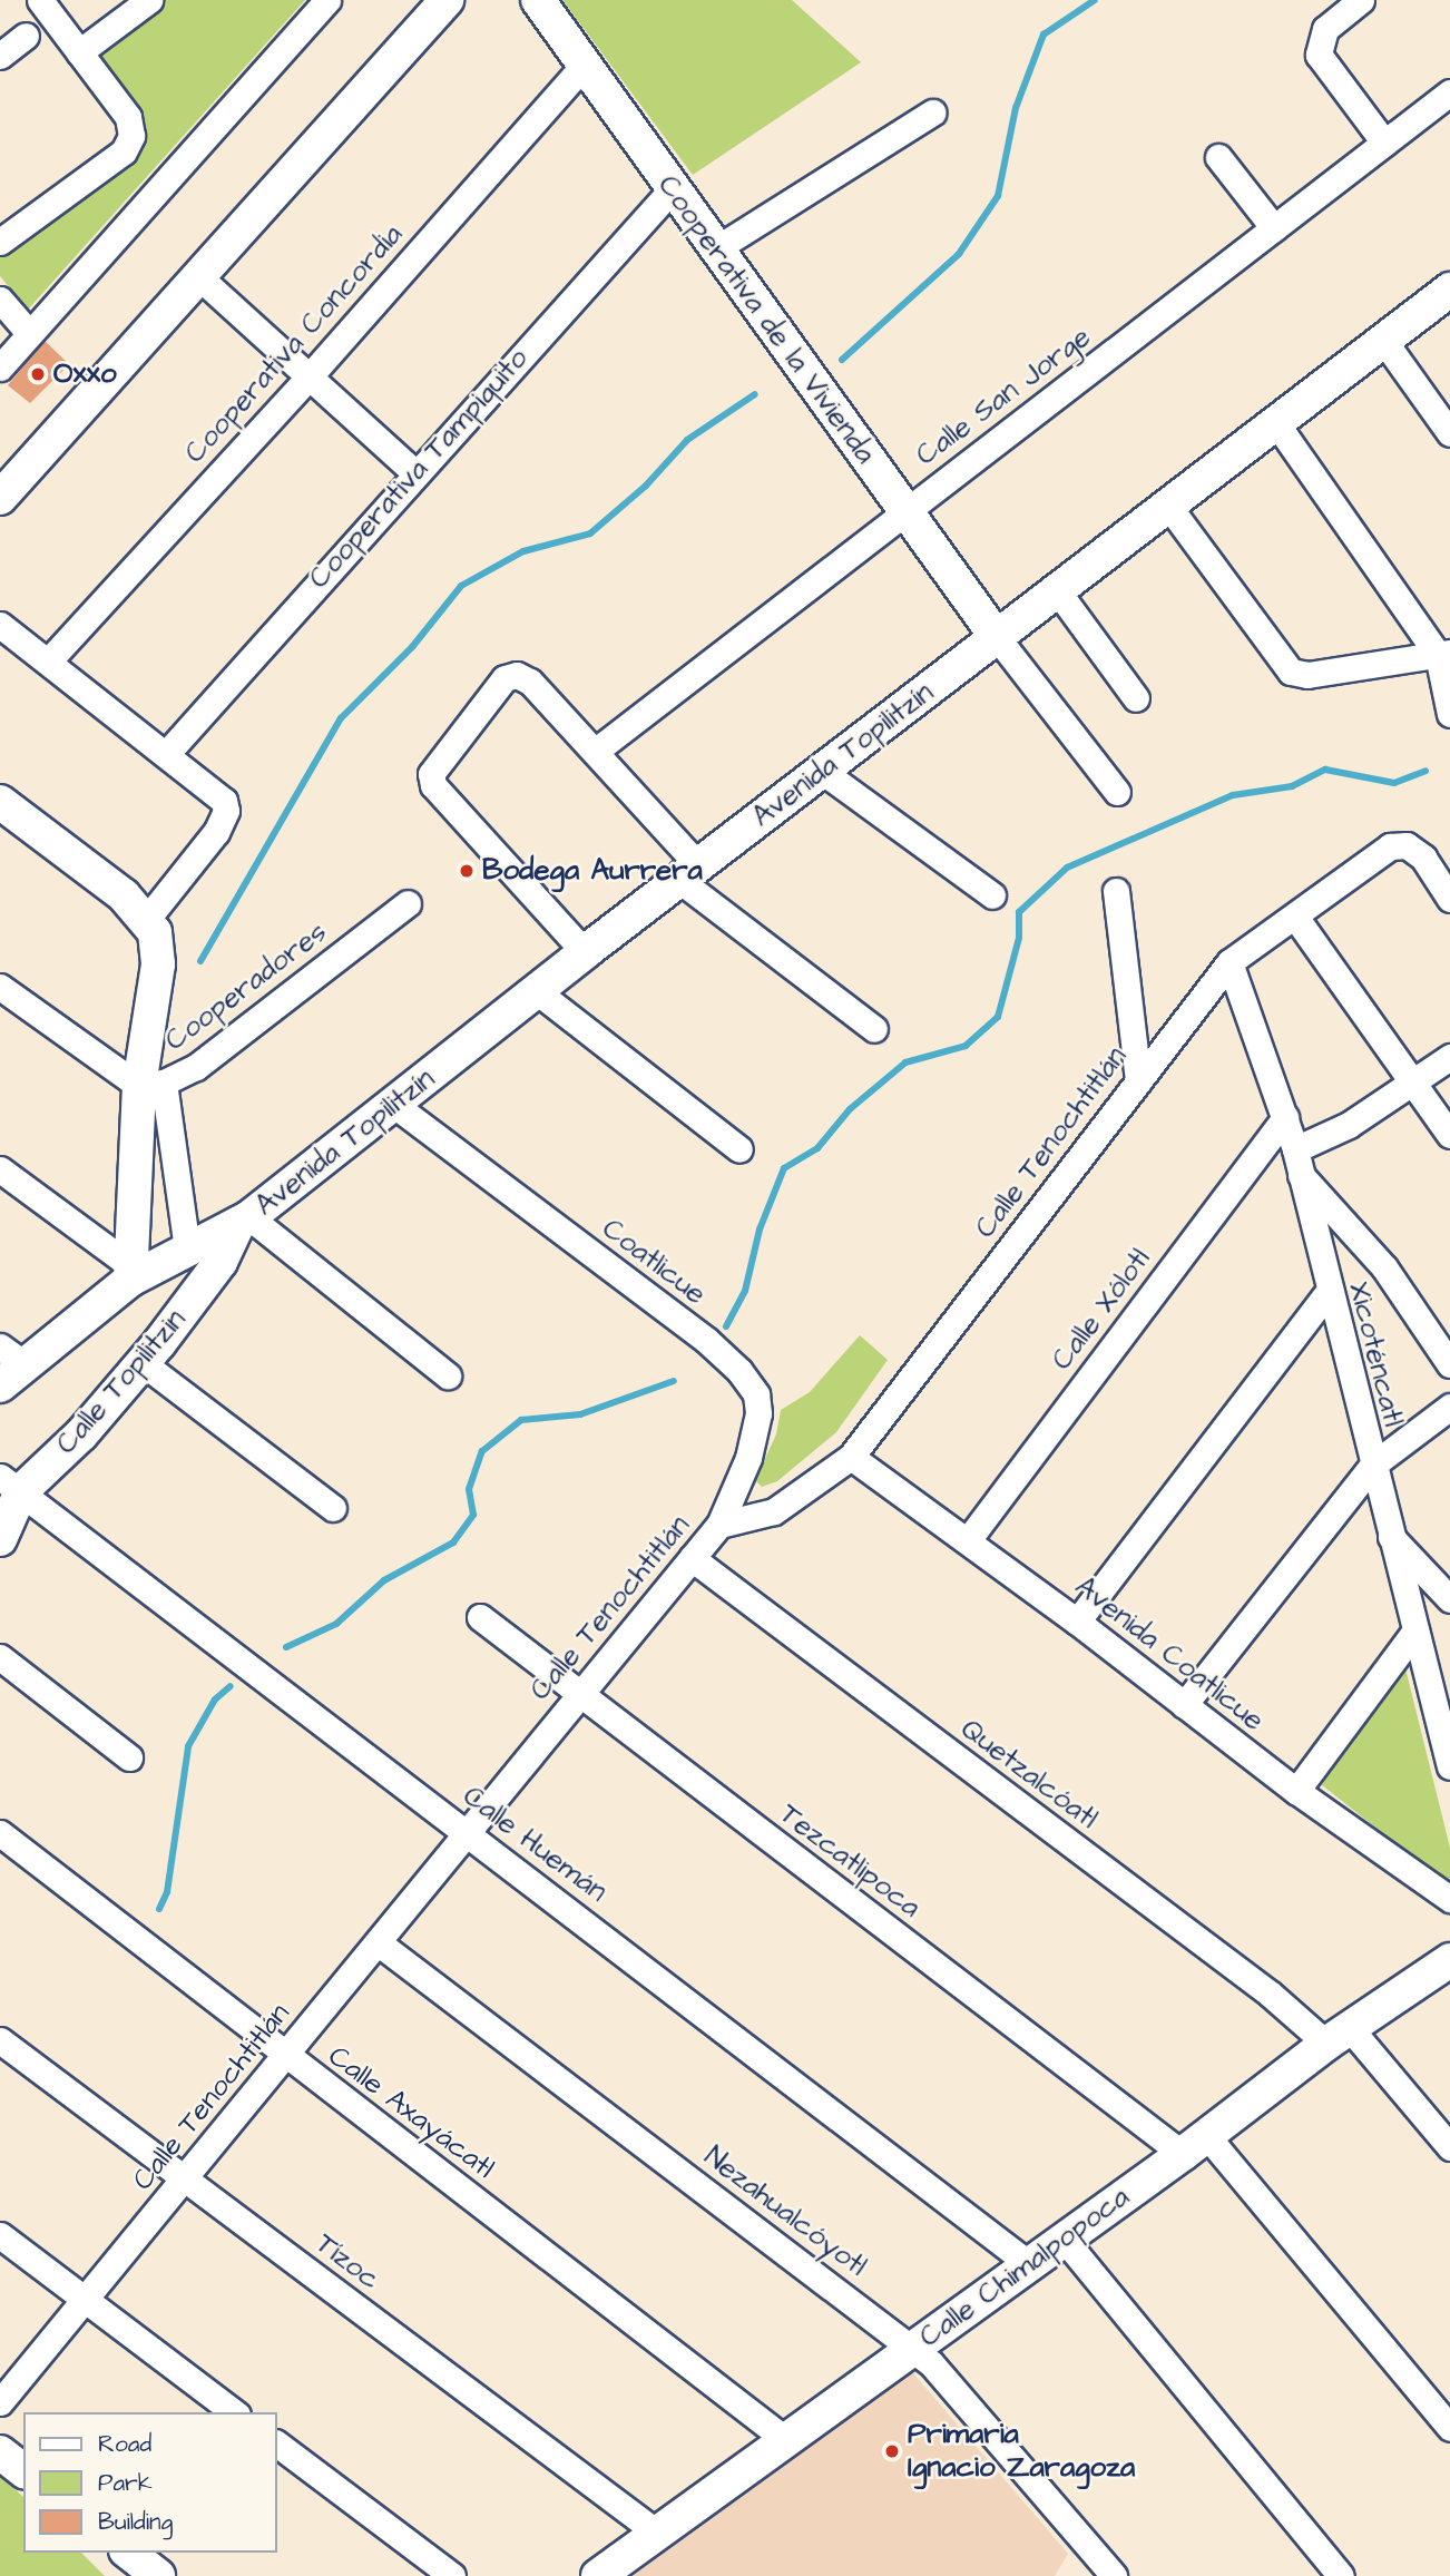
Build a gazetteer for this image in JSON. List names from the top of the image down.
{
  "streets": {
    "street": [
      "Cooperativa de la Vivienda",
      "Cooperativa Concordia",
      "Calle San Jorge",
      "Cooperativa Tampiquito",
      "Avenida Topilitzín",
      "Cooperadores",
      "Calle Tenochtitlán",
      "Coatlicue",
      "Calle Xólotl",
      "Xicoténcatl",
      "Calle Topilitzin",
      "Avenida Coatlicue",
      "Quetzalcóatl",
      "Calle Huemán",
      "Tezcatlipoca",
      "Calle Axayácatl",
      "Nezahualcóyotl",
      "Tízoc",
      "Calle Chimalpopoca"
    ]
  },
  "crossings": [
    ["Cooperativa de la Vivienda", "Cooperativa Concordia"],
    ["Cooperativa de la Vivienda", "Calle San Jorge"],
    ["Cooperativa de la Vivienda", "Cooperativa Tampiquito"],
    ["Cooperativa de la Vivienda", "Avenida Topilitzín"],
    ["Avenida Topilitzín", "Coatlicue"],
    ["Avenida Topilitzín", "Calle Topilitzin"],
    ["Calle Tenochtitlán", "Coatlicue"],
    ["Calle Tenochtitlán", "Xicoténcatl"],
    ["Calle Tenochtitlán", "Avenida Coatlicue"],
    ["Calle Tenochtitlán", "Quetzalcóatl"],
    ["Calle Tenochtitlán", "Calle Huemán"],
    ["Calle Tenochtitlán", "Tezcatlipoca"],
    ["Calle Tenochtitlán", "Calle Axayácatl"],
    ["Calle Tenochtitlán", "Nezahualcóyotl"],
    ["Calle Tenochtitlán", "Tízoc"],
    ["Calle Xólotl", "Xicoténcatl"],
    ["Calle Xólotl", "Avenida Coatlicue"],
    ["Calle Topilitzin", "Calle Huemán"],
    ["Quetzalcóatl", "Calle Chimalpopoca"],
    ["Calle Huemán", "Calle Chimalpopoca"],
    ["Tezcatlipoca", "Calle Chimalpopoca"],
    ["Calle Axayácatl", "Calle Chimalpopoca"],
    ["Nezahualcóyotl", "Calle Chimalpopoca"],
    ["Tízoc", "Calle Chimalpopoca"]
  ],
  "places": ["Oxxo", "Bodega Aurrera", "Primaria Ignacio Zaragoza"],
  "legend": ["Road", "Park", "Building"]
}
